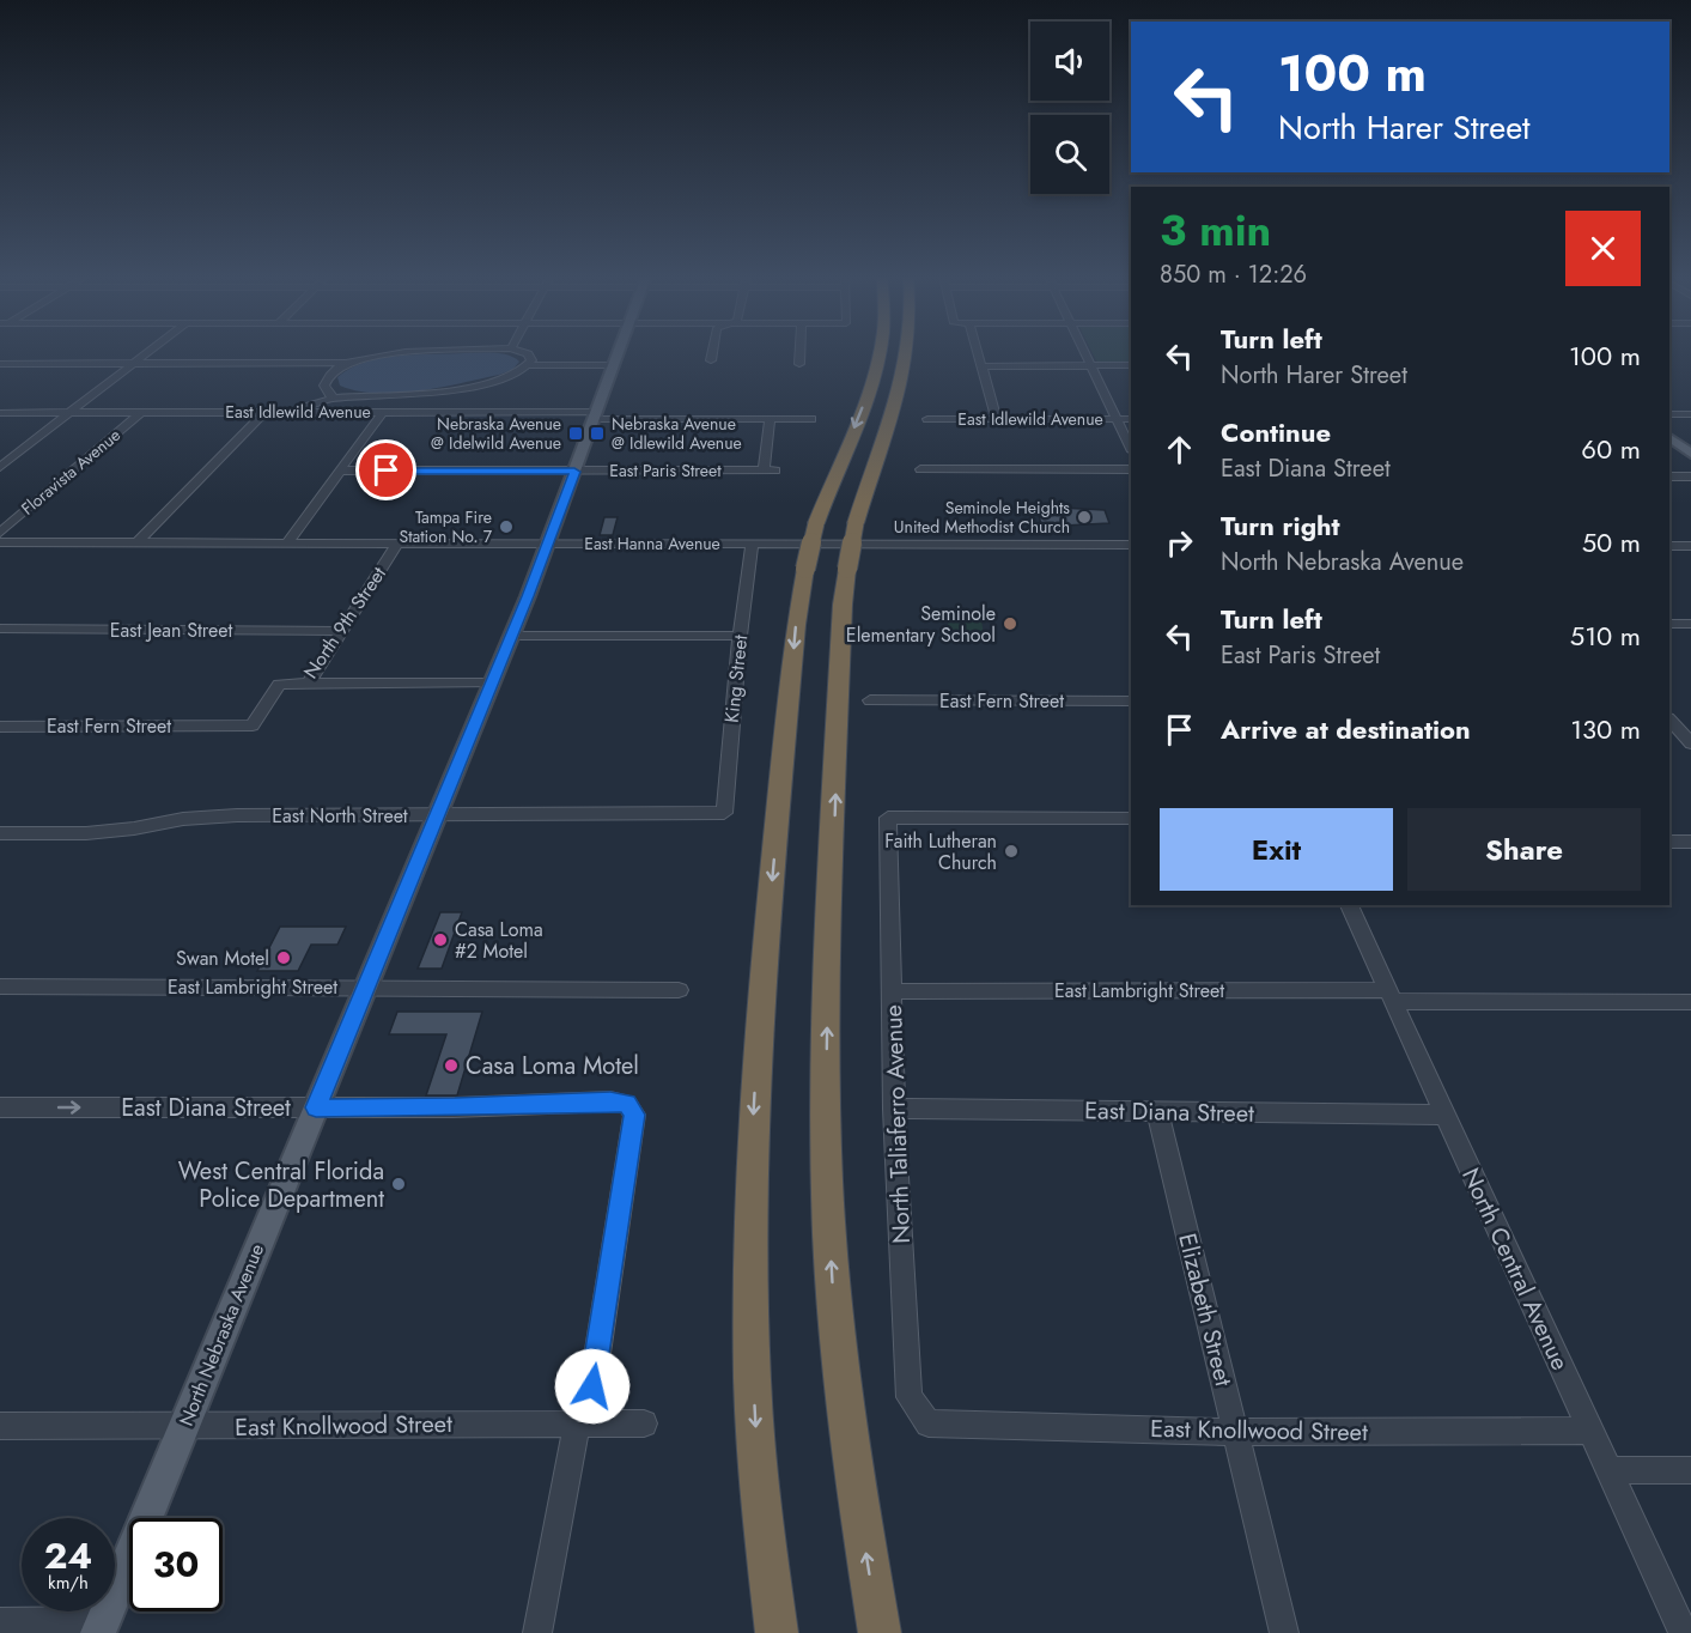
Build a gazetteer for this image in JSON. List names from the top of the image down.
{
  "streets": {
    "main road": ["North Nebraska Avenue"],
    "street": [
      "East Idlewild Avenue",
      "East Paris Street",
      "Floravista Avenue",
      "East Hanna Avenue",
      "North 9th Street",
      "East Jean Street",
      "King Street",
      "East Fern Street",
      "East North Street",
      "East Lambright Street",
      "East Diana Street",
      "North Taliaferro Avenue",
      "North Central Avenue",
      "Elizabeth Street",
      "East Knollwood Street"
    ]
  },
  "crossings": [
    ["East Idlewild Avenue", "East Paris Street"],
    ["East Idlewild Avenue", "Floravista Avenue"],
    ["East Idlewild Avenue", "North Nebraska Avenue"],
    ["East Paris Street", "North Nebraska Avenue"],
    ["East Hanna Avenue", "North 9th Street"],
    ["East Hanna Avenue", "King Street"],
    ["East Hanna Avenue", "North Nebraska Avenue"],
    ["North 9th Street", "East Jean Street"],
    ["North 9th Street", "East Fern Street"],
    ["King Street", "East North Street"],
    ["East North Street", "North Nebraska Avenue"],
    ["East Lambright Street", "North Taliaferro Avenue"],
    ["East Lambright Street", "North Central Avenue"],
    ["East Lambright Street", "North Nebraska Avenue"],
    ["East Diana Street", "North Taliaferro Avenue"],
    ["East Diana Street", "North Central Avenue"],
    ["East Diana Street", "Elizabeth Street"],
    ["East Diana Street", "North Nebraska Avenue"],
    ["East Diana Street", "East Knollwood Street"],
    ["North Taliaferro Avenue", "East Knollwood Street"],
    ["North Central Avenue", "East Knollwood Street"],
    ["Elizabeth Street", "East Knollwood Street"],
    ["North Nebraska Avenue", "East Knollwood Street"]
  ],
  "places": {
    "transit": ["Nebraska Avenue @ Idelwild Avenue", "Nebraska Avenue @ Idlewild Avenue"],
    "other": [
      "Seminole Heights United Methodist Church",
      "Tampa Fire Station No. 7",
      "Seminole Elementary School",
      "Faith Lutheran Church",
      "Casa Loma #2 Motel",
      "Swan Motel",
      "Casa Loma Motel",
      "West Central Florida Police Department"
    ]
  },
  "page": {
    "turn": ["100 m", "North Harer Street"],
    "heading": ["3 min", "850 m · 12:26"],
    "list": [
      {
        "name": "Turn left",
        "note": "North Harer Street",
        "value": "100 m"
      },
      {
        "name": "Continue",
        "note": "East Diana Street",
        "value": "60 m"
      },
      {
        "name": "Turn right",
        "note": "North Nebraska Avenue",
        "value": "50 m"
      },
      {
        "name": "Turn left",
        "note": "East Paris Street",
        "value": "510 m"
      },
      {
        "name": "Arrive at destination",
        "value": "130 m"
      }
    ],
    "buttons": ["Exit", "Share"],
    "speed": "24 km/h",
    "limit": "30"
  }
}
